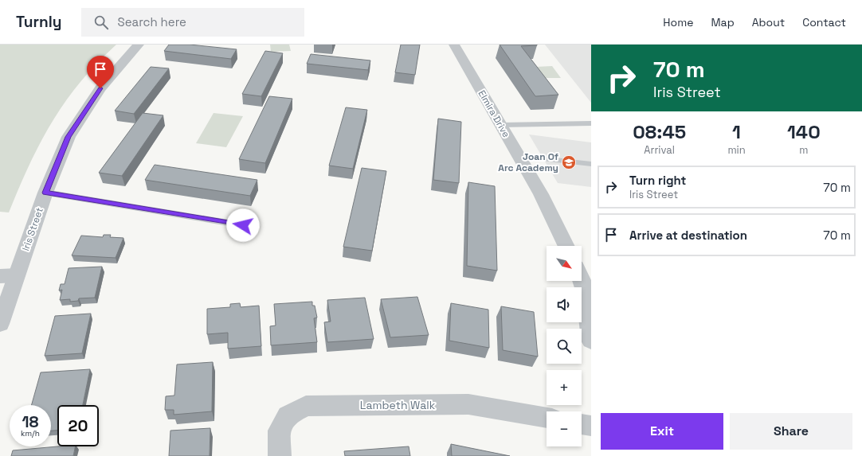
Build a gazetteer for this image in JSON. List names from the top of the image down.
{
  "streets": {
    "street": ["Elmira Drive", "Iris Street", "Lambeth Walk"]
  },
  "places": {
    "school or university": ["Joan Of Arc Academy"]
  },
  "north": "bottom right",
  "page": {
    "header": "Turnly",
    "search": "Search here",
    "nav": [
      "Home",
      "Map",
      "About",
      "Contact"
    ],
    "turn": ["70 m", "Iris Street"],
    "eta": [
      "08:45",
      "Arrival",
      "1",
      "min",
      "140",
      "m"
    ],
    "list": [
      {
        "name": "Turn right",
        "note": "Iris Street",
        "value": "70 m"
      },
      {
        "name": "Arrive at destination",
        "value": "70 m"
      }
    ],
    "map_buttons": ["+", "−"],
    "speed": "18 km/h",
    "limit": "20",
    "buttons": ["Exit", "Share"]
  }
}
